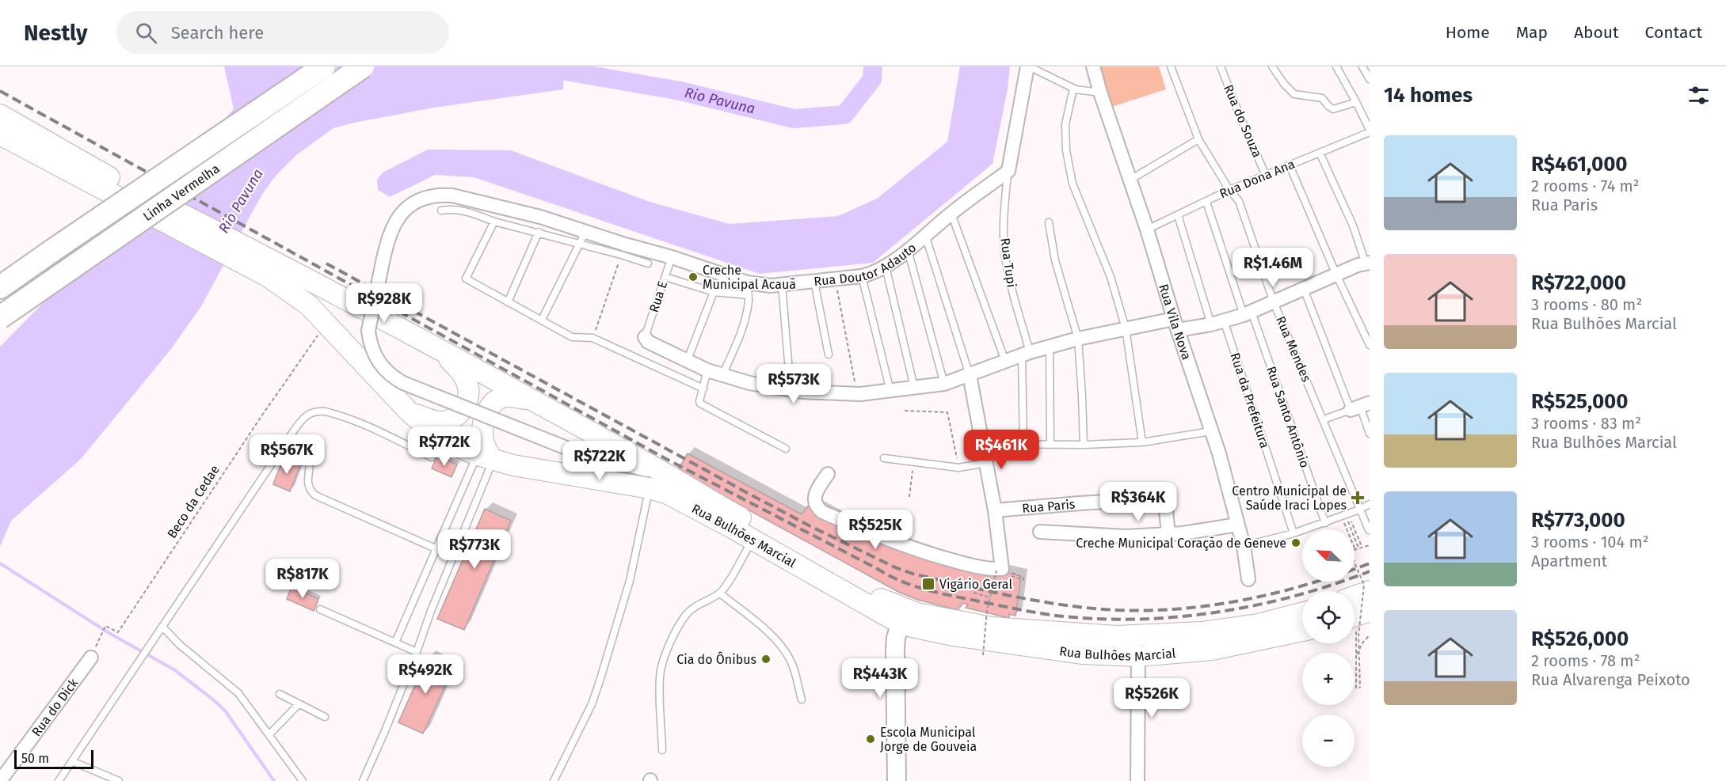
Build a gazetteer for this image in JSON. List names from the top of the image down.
{
  "streets": {
    "highway": ["Linha Vermelha"],
    "main road": ["Rua Bulhões Marcial"],
    "street": [
      "Rua Doutor Adauto",
      "Rua Vila Nova",
      "Rua Paris",
      "Rua do Dick"
    ],
    "lane": [
      "Rua do Souza",
      "Rua Dona Ana",
      "Rua Tupi",
      "Rua E",
      "Rua Mendes",
      "Rua da Prefeitura",
      "Rua Santo Antônio"
    ],
    "path": ["Beco da Cedae"]
  },
  "crossings": [
    ["Rua do Souza", "Rua Dona Ana"],
    ["Rua Dona Ana", "Rua Vila Nova"],
    ["Rua Dona Ana", "Rua Mendes"],
    ["Rua Dona Ana", "Rua Santo Antônio"],
    ["Rua Doutor Adauto", "Rua Tupi"],
    ["Rua Doutor Adauto", "Rua E"],
    ["Beco da Cedae", "Rua Bulhões Marcial"],
    ["Beco da Cedae", "Rua do Dick"]
  ],
  "water": ["Rio Pavuna"],
  "places": {
    "other": [
      "Creche Municipal Acauã",
      "Creche Municipal Coração de Geneve",
      "Cia do Ônibus",
      "Escola Municipal Jorge de Gouveia"
    ],
    "health": ["Centro Municipal de Saúde Iraci Lopes"],
    "transit": ["Vigário Geral"]
  },
  "scale_bar": "50 m",
  "north": "top left",
  "page": {
    "header": "Nestly",
    "search": "Search here",
    "nav": [
      "Home",
      "Map",
      "About",
      "Contact"
    ],
    "heading": "14 homes",
    "list": [
      {
        "name": "R$461,000",
        "note": "2 rooms · 74 m² · Rua Paris"
      },
      {
        "name": "R$722,000",
        "note": "3 rooms · 80 m² · Rua Bulhões Marcial"
      },
      {
        "name": "R$525,000",
        "note": "3 rooms · 83 m² · Rua Bulhões Marcial"
      },
      {
        "name": "R$773,000",
        "note": "3 rooms · 104 m² · Apartment"
      },
      {
        "name": "R$526,000",
        "note": "2 rooms · 78 m² · Rua Alvarenga Peixoto"
      }
    ],
    "price": [
      "R$1.46M",
      "R$928K",
      "R$573K",
      "R$772K",
      "R$461K",
      "R$567K",
      "R$722K",
      "R$364K",
      "R$525K",
      "R$773K",
      "R$817K",
      "R$492K",
      "R$443K",
      "R$526K"
    ],
    "map_buttons": ["+", "−"],
    "scale": "50 m"
  }
}
